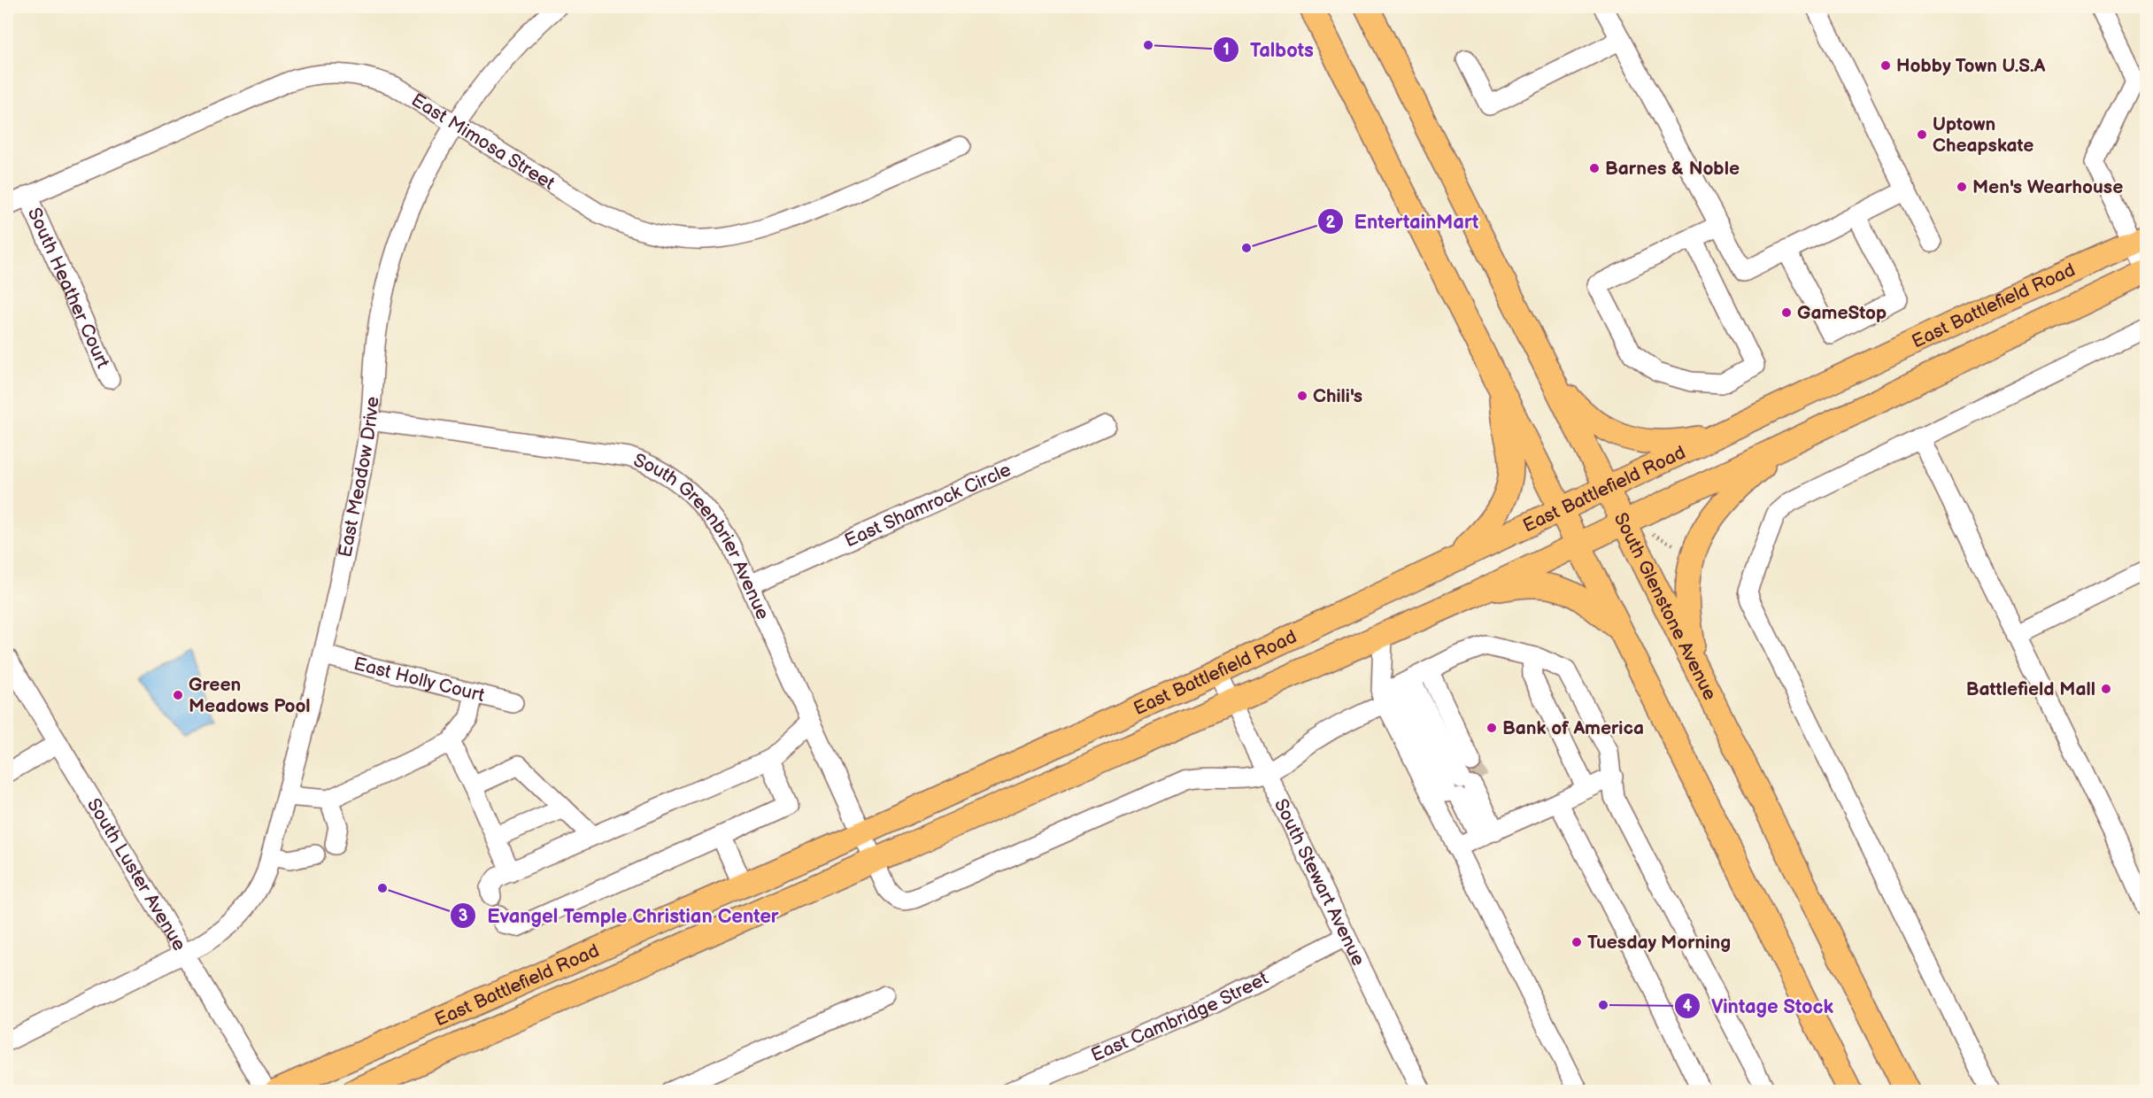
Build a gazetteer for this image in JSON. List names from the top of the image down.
{
  "streets": {
    "main road": ["East Battlefield Road", "South Glenstone Avenue"],
    "street": [
      "East Mimosa Street",
      "South Heather Court",
      "East Meadow Drive",
      "East Shamrock Circle",
      "South Greenbrier Avenue",
      "East Holly Court",
      "South Luster Avenue",
      "South Stewart Avenue",
      "East Cambridge Street"
    ]
  },
  "crossings": [
    ["East Mimosa Street", "South Heather Court"],
    ["East Mimosa Street", "East Meadow Drive"],
    ["East Battlefield Road", "South Greenbrier Avenue"],
    ["East Battlefield Road", "South Glenstone Avenue"],
    ["East Battlefield Road", "South Stewart Avenue"],
    ["East Meadow Drive", "South Greenbrier Avenue"],
    ["East Meadow Drive", "East Holly Court"],
    ["East Meadow Drive", "South Luster Avenue"],
    ["East Shamrock Circle", "South Greenbrier Avenue"],
    ["South Greenbrier Avenue", "South Stewart Avenue"],
    ["South Stewart Avenue", "East Cambridge Street"]
  ],
  "places": [
    "Talbots",
    "Hobby Town U.S.A",
    "Uptown Cheapskate",
    "Barnes & Noble",
    "Men's Wearhouse",
    "EntertainMart",
    "GameStop",
    "Chili's",
    "Battlefield Mall",
    "Green Meadows Pool",
    "Bank of America",
    "Evangel Temple Christian Center",
    "Tuesday Morning",
    "Vintage Stock"
  ]
}
